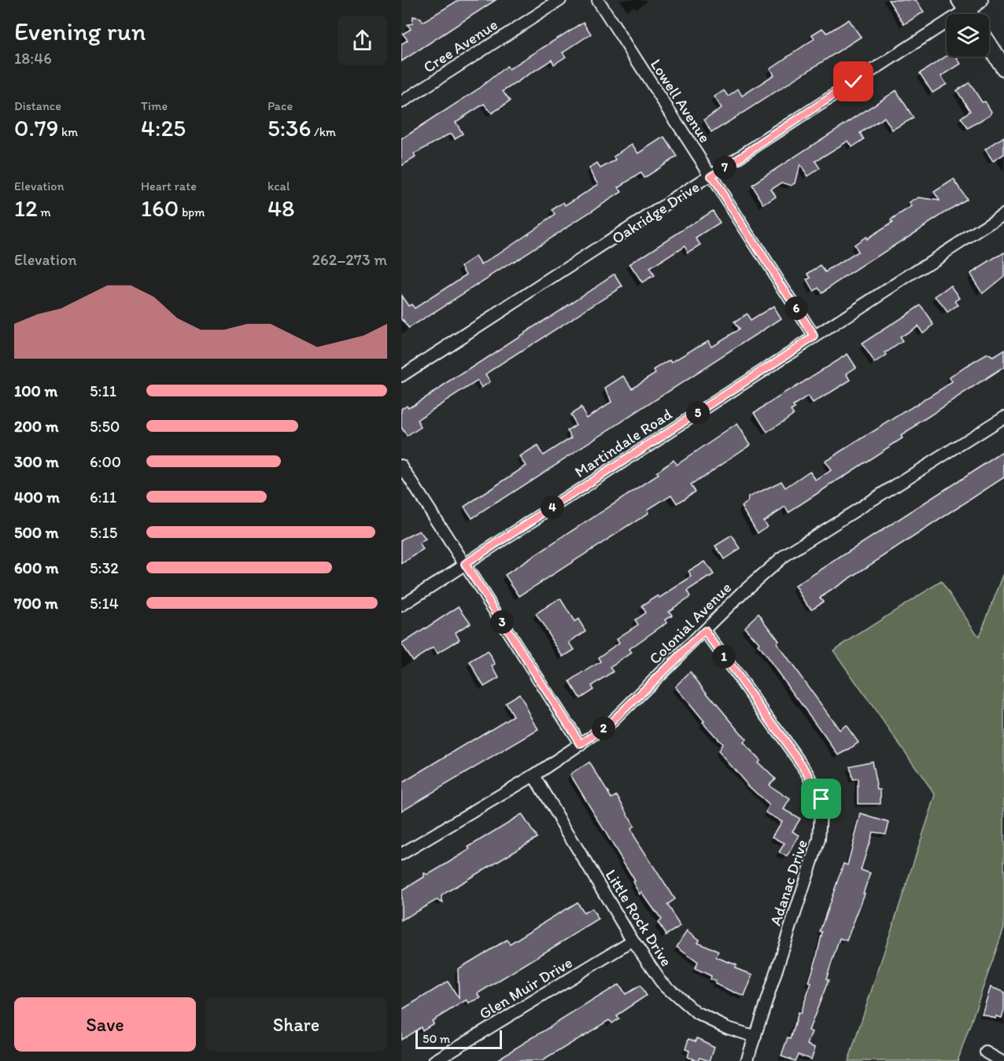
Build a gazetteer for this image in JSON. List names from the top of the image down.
{
  "streets": {
    "street": [
      "Cree Avenue",
      "Lowell Avenue",
      "Oakridge Drive",
      "Martindale Road",
      "Colonial Avenue",
      "Adanac Drive",
      "Little Rock Drive",
      "Glen Muir Drive"
    ]
  },
  "crossings": [
    ["Lowell Avenue", "Oakridge Drive"],
    ["Lowell Avenue", "Martindale Road"],
    ["Colonial Avenue", "Adanac Drive"],
    ["Colonial Avenue", "Little Rock Drive"],
    ["Adanac Drive", "Little Rock Drive"],
    ["Little Rock Drive", "Glen Muir Drive"]
  ],
  "scale_bar": "50 m",
  "page": {
    "heading": ["Evening run", "18:46"],
    "stats": [
      ["Distance", "0.79 km"],
      ["Time", "4:25"],
      ["Pace", "5:36 /km"],
      ["Elevation", "12 m"],
      ["Heart rate", "160 bpm"],
      ["kcal", "48"]
    ],
    "pins": [
      "7",
      "6",
      "5",
      "4",
      "3",
      "1",
      "2"
    ],
    "chart": ["Elevation", "262–273 m"],
    "list": [
      {
        "name": "100 m",
        "note": "5:11"
      },
      {
        "name": "200 m",
        "note": "5:50"
      },
      {
        "name": "300 m",
        "note": "6:00"
      },
      {
        "name": "400 m",
        "note": "6:11"
      },
      {
        "name": "500 m",
        "note": "5:15"
      },
      {
        "name": "600 m",
        "note": "5:32"
      },
      {
        "name": "700 m",
        "note": "5:14"
      }
    ],
    "buttons": ["Save", "Share"],
    "scale": "50 m"
  }
}
